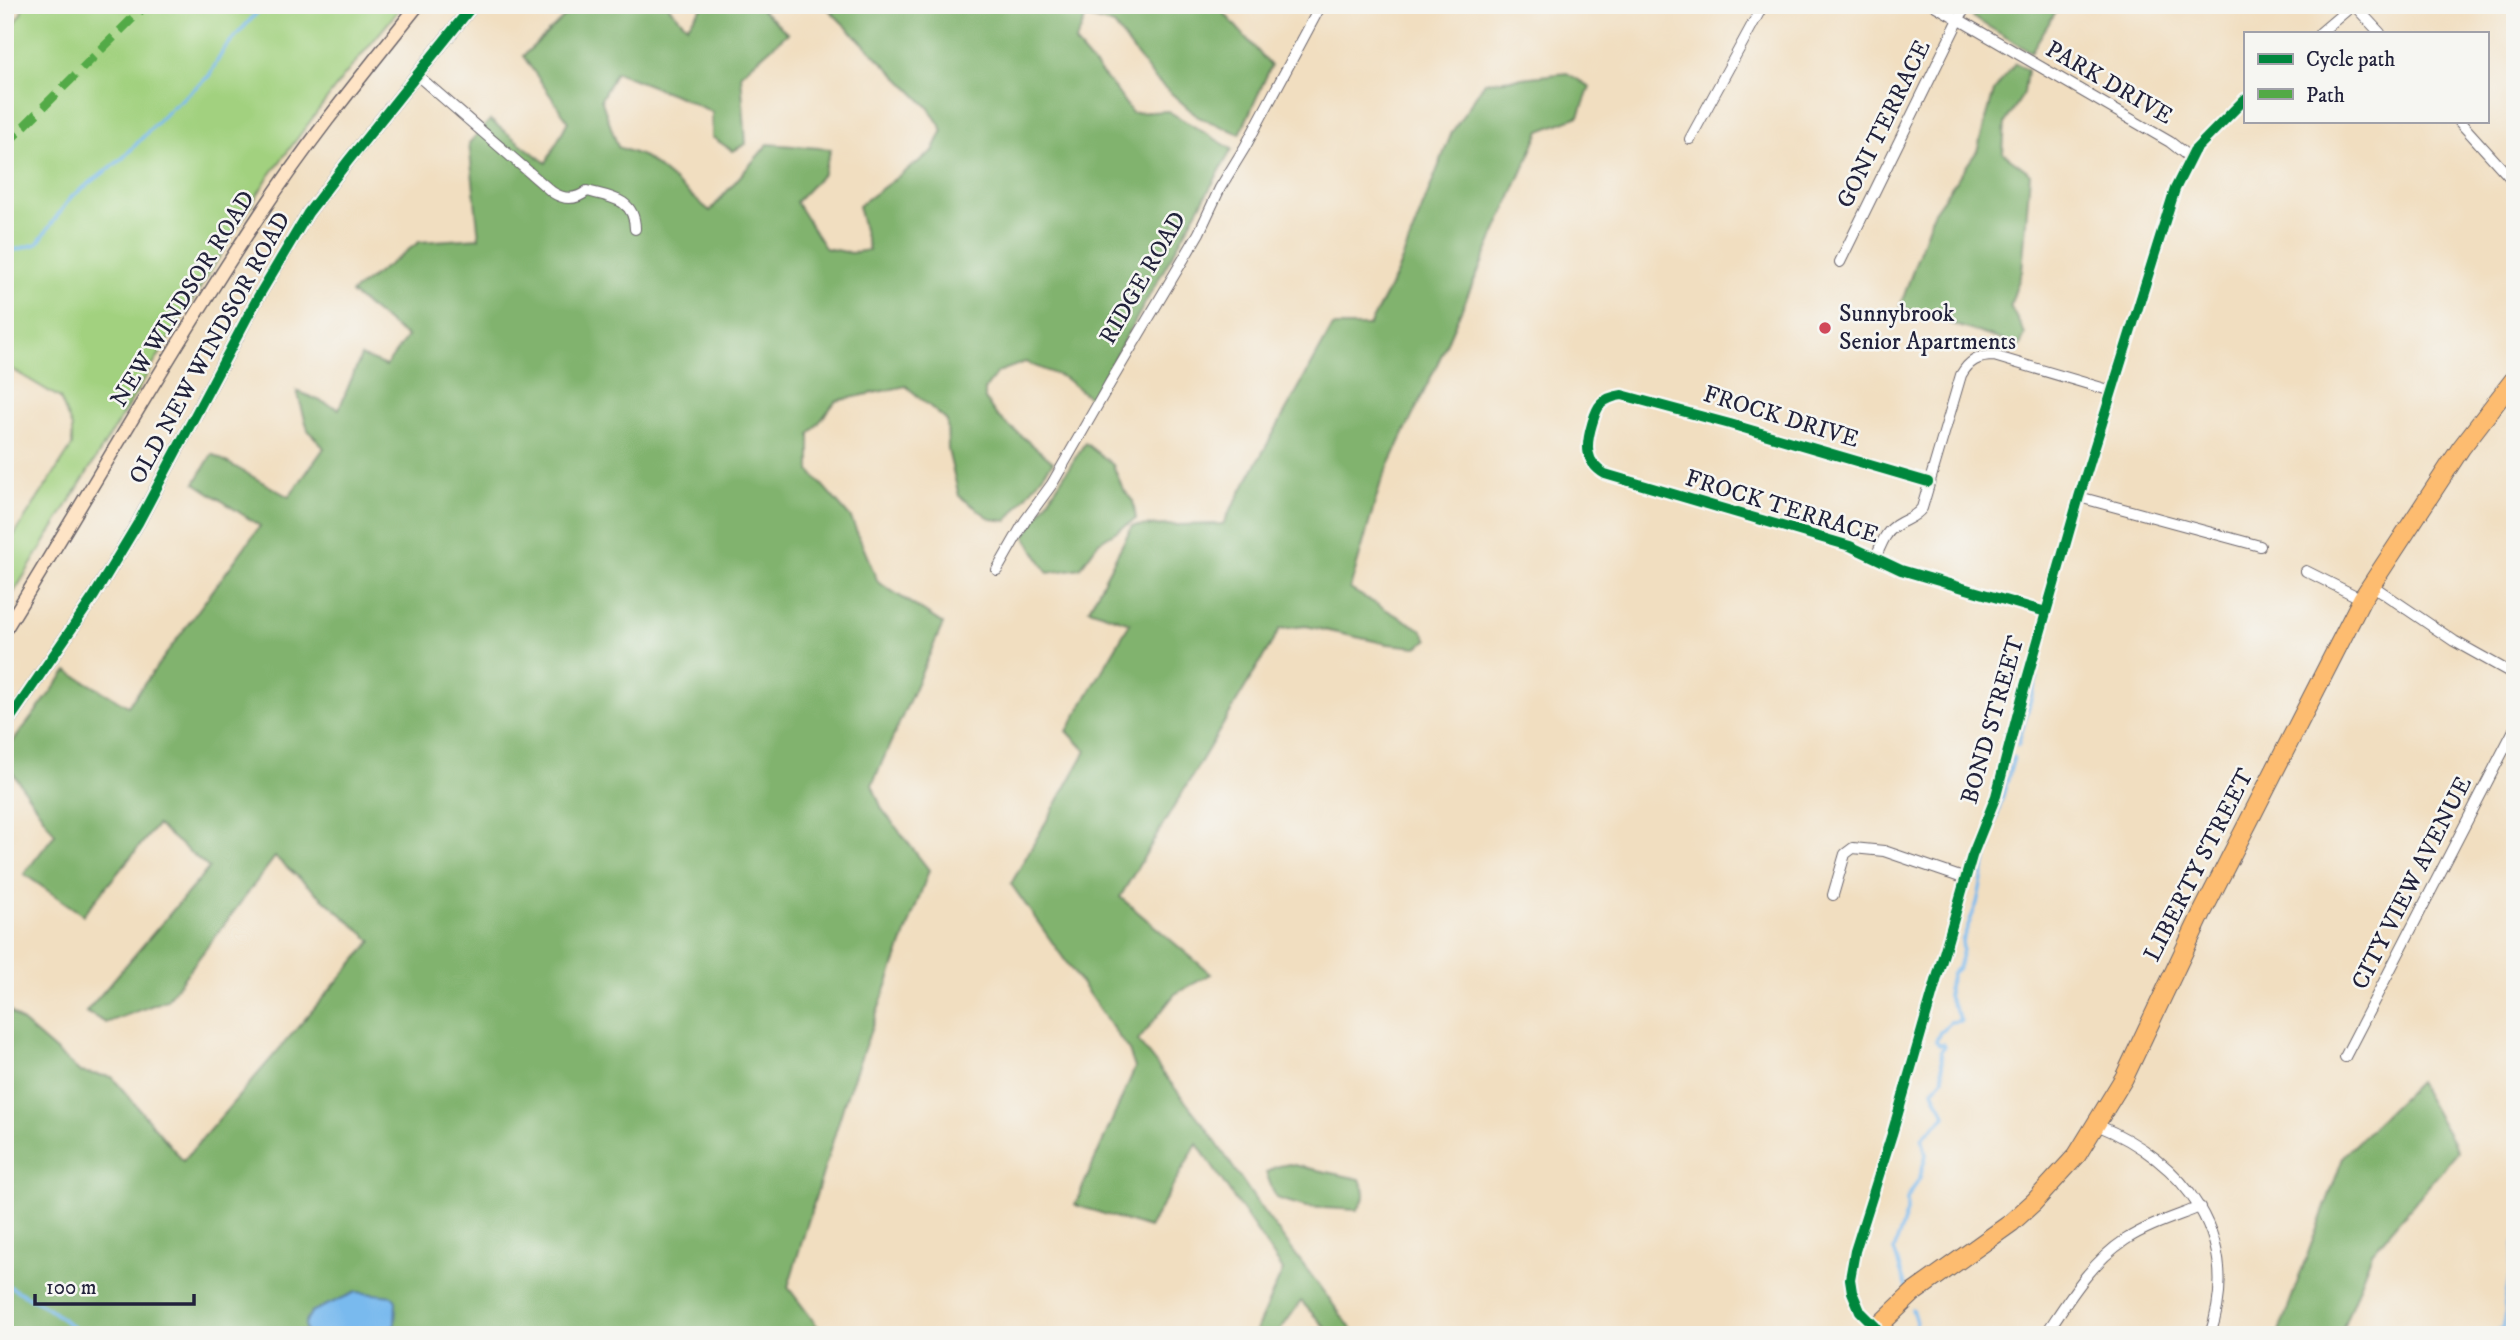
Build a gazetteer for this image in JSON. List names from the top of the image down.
{
  "streets": {
    "highway": ["LIBERTY STREET"],
    "street": [
      "PARK DRIVE",
      "GONI TERRACE",
      "RIDGE ROAD",
      "NEW WINDSOR ROAD",
      "OLD NEW WINDSOR ROAD",
      "FROCK DRIVE",
      "FROCK TERRACE",
      "BOND STREET",
      "CITY VIEW AVENUE"
    ]
  },
  "crossings": [
    ["PARK DRIVE", "GONI TERRACE"],
    ["PARK DRIVE", "BOND STREET"],
    ["FROCK DRIVE", "FROCK TERRACE"],
    ["FROCK TERRACE", "BOND STREET"],
    ["BOND STREET", "LIBERTY STREET"]
  ],
  "places": ["Sunnybrook Senior Apartments"],
  "legend": ["Cycle path", "Path"],
  "scale_bar": "100 m"
}
